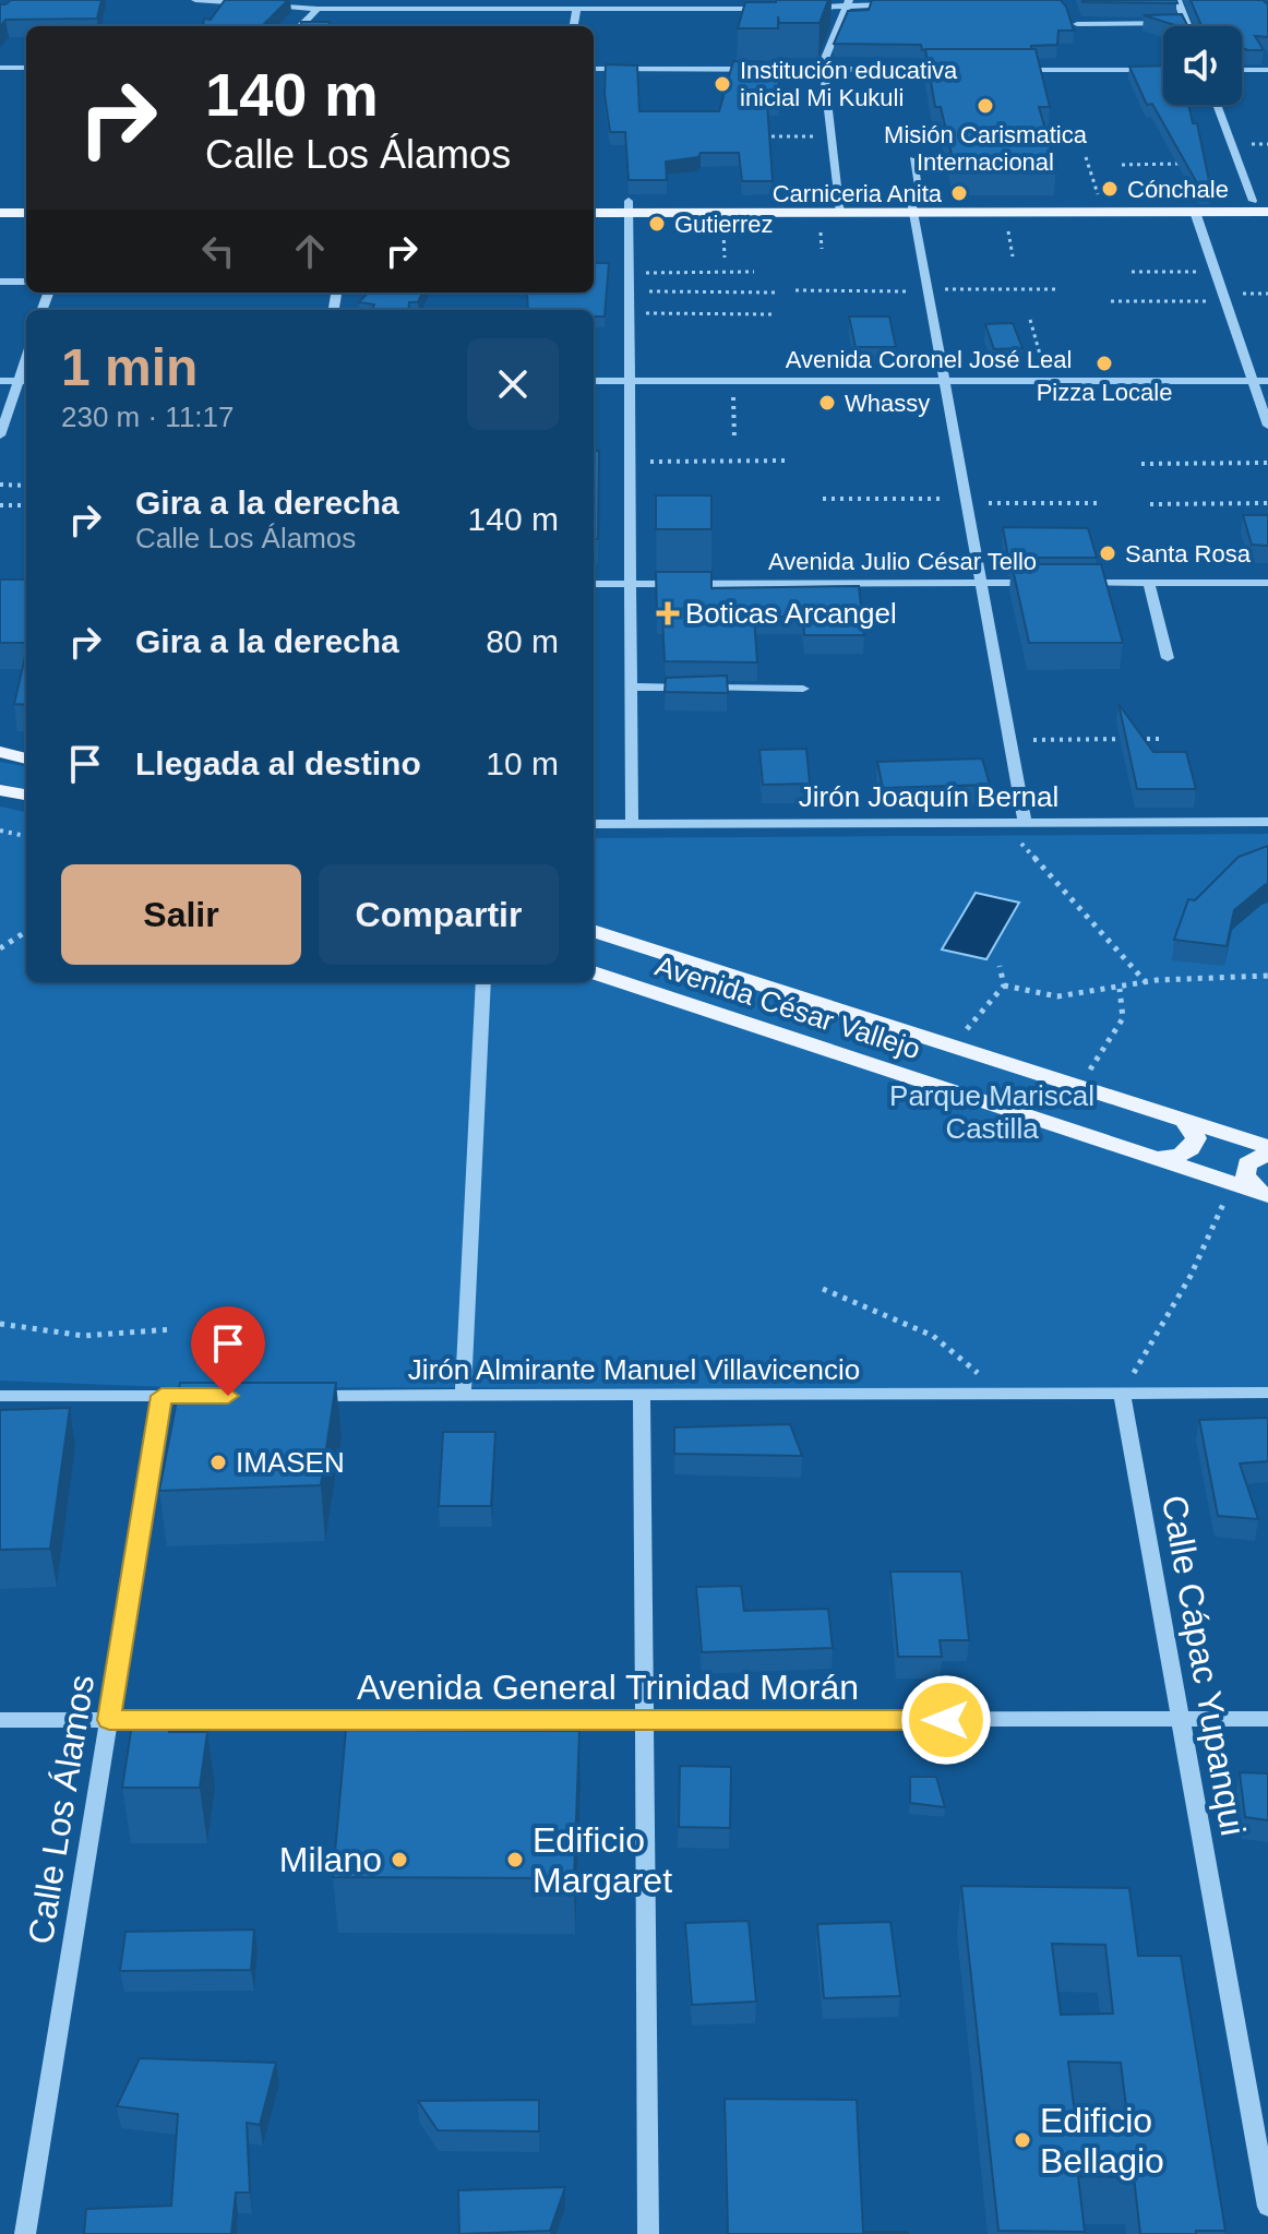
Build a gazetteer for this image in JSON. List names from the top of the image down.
{
  "streets": {
    "main road": ["Avenida César Vallejo"],
    "street": [
      "Avenida Coronel José Leal",
      "Avenida Julio César Tello",
      "Jirón Joaquín Bernal",
      "Jirón Almirante Manuel Villavicencio",
      "Calle Cápac Yupanqui",
      "Avenida General Trinidad Morán",
      "Calle Los Álamos"
    ]
  },
  "crossings": [
    ["Jirón Almirante Manuel Villavicencio", "Calle Cápac Yupanqui"],
    ["Calle Cápac Yupanqui", "Avenida General Trinidad Morán"],
    ["Avenida General Trinidad Morán", "Calle Los Álamos"]
  ],
  "parks": ["Parque Mariscal Castilla"],
  "places": {
    "other": [
      "Institución educativa inicial Mi Kukuli",
      "Misión Carismatica Internacional",
      "Cónchale",
      "Carniceria Anita",
      "Gutierrez",
      "Pizza Locale",
      "Whassy",
      "Santa Rosa",
      "IMASEN",
      "Milano",
      "Edificio Margaret",
      "Edificio Bellagio"
    ],
    "health": ["Boticas Arcangel"]
  },
  "page": {
    "turn": ["140 m", "Calle Los Álamos"],
    "heading": ["1 min", "230 m · 11:17"],
    "list": [
      {
        "name": "Gira a la derecha",
        "note": "Calle Los Álamos",
        "value": "140 m"
      },
      {
        "name": "Gira a la derecha",
        "value": "80 m"
      },
      {
        "name": "Llegada al destino",
        "value": "10 m"
      }
    ],
    "buttons": ["Salir", "Compartir"]
  }
}
